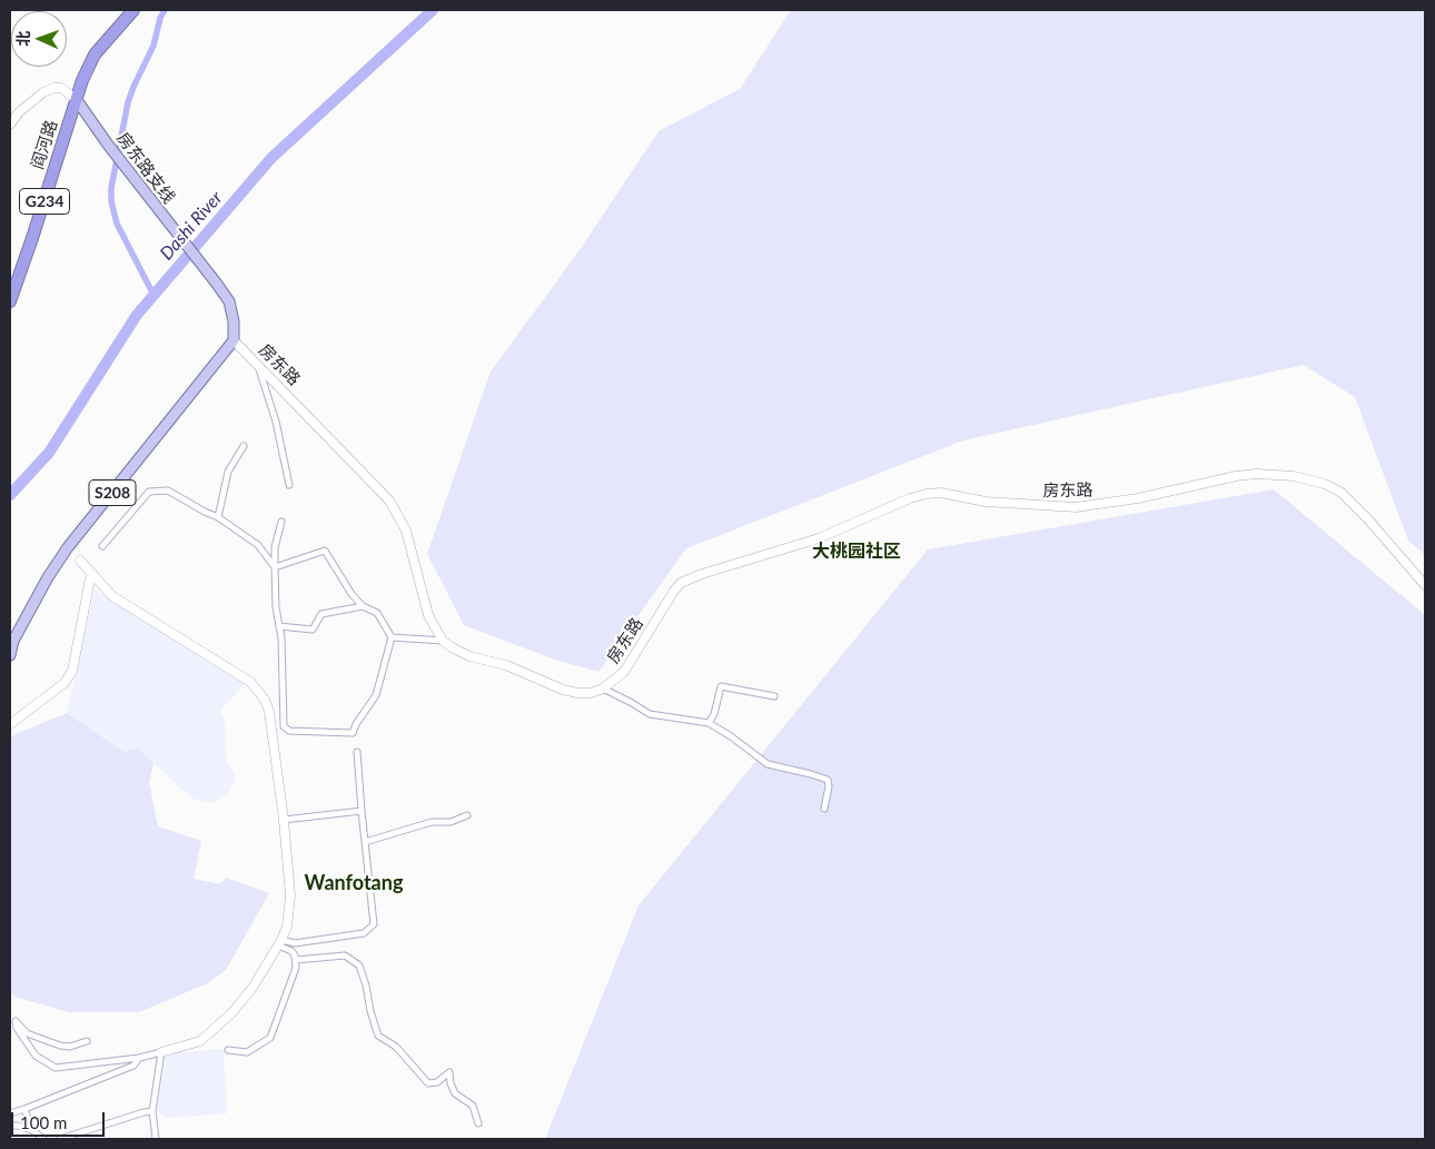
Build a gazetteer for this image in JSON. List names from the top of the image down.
{
  "streets": {
    "highway": ["阎河路", "G234"],
    "main road": ["房东路支线", "房东路", "S208"]
  },
  "crossings": [
    ["阎河路", "房东路支线"],
    ["房东路支线", "房东路"],
    ["房东路支线", "S208"],
    ["房东路", "S208"]
  ],
  "districts": ["大桃园社区", "Wanfotang"],
  "water": ["Dashi River"],
  "scale_bar": "100 m",
  "north": "left"
}
